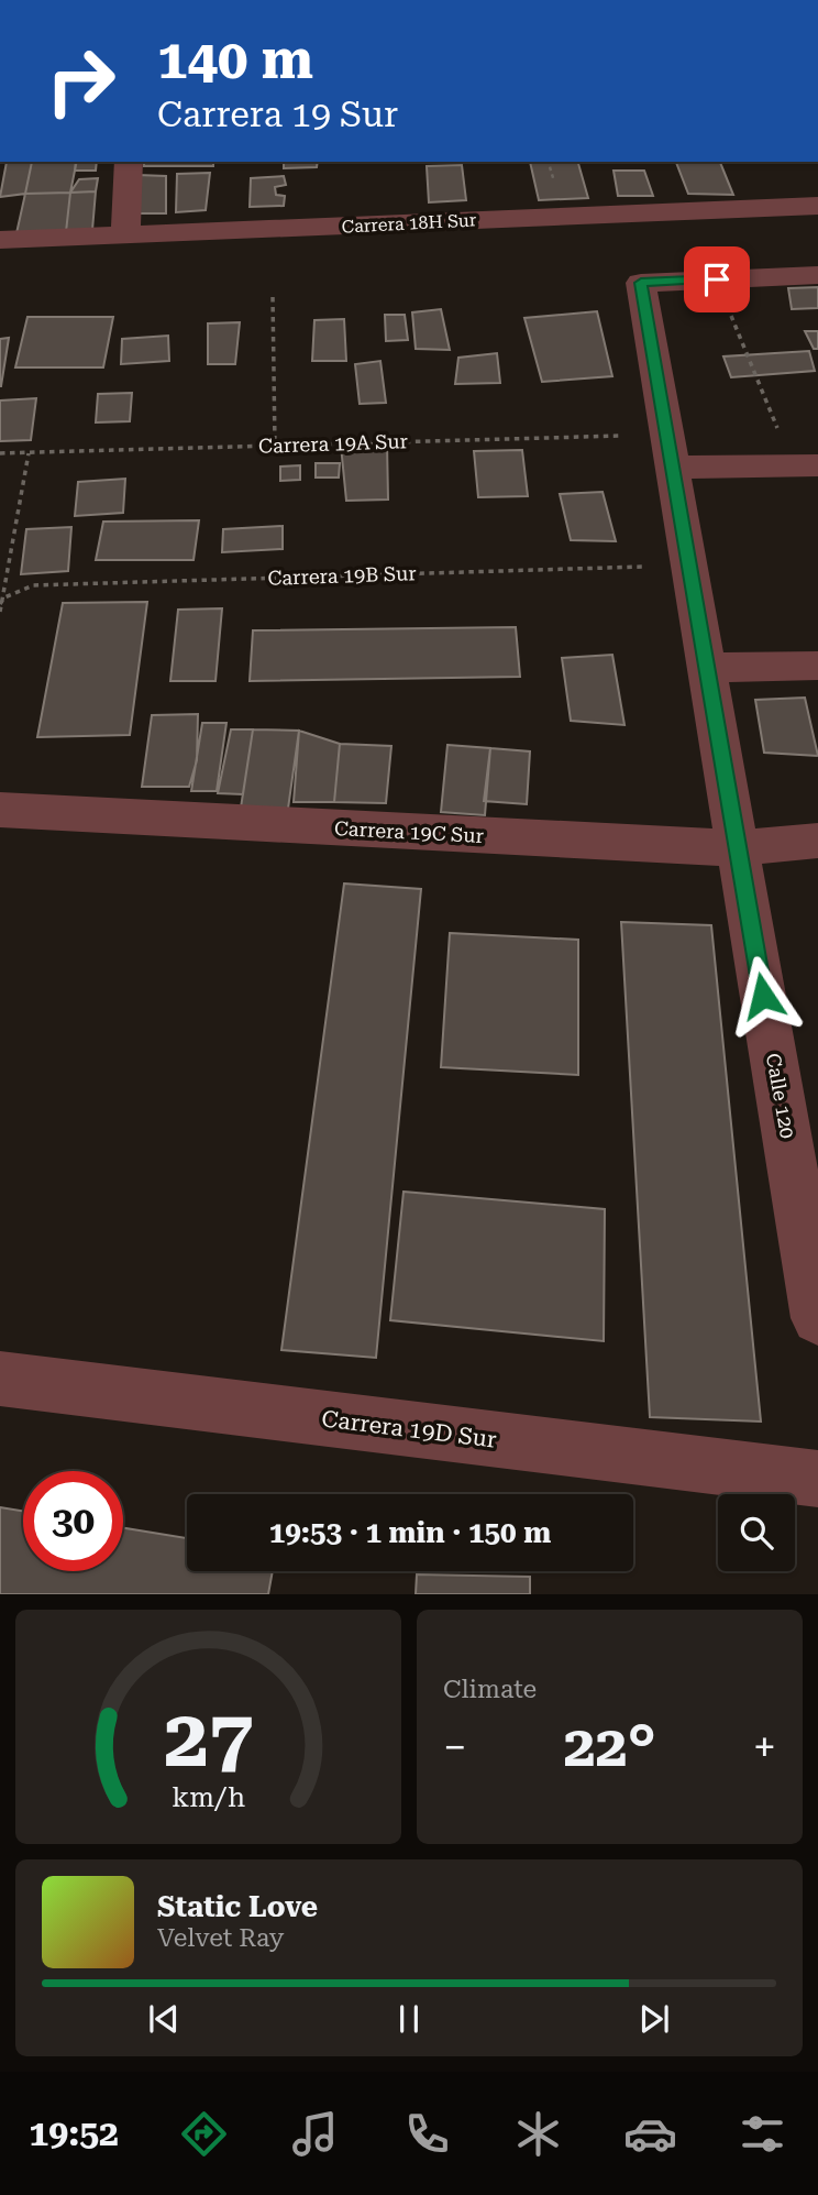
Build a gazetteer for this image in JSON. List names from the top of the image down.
{
  "streets": {
    "street": [
      "Carrera 18H Sur",
      "Carrera 19C Sur",
      "Calle 120",
      "Carrera 19D Sur"
    ],
    "path": ["Carrera 19A Sur", "Carrera 19B Sur"]
  },
  "crossings": [
    ["Carrera 19A Sur", "Calle 120"],
    ["Carrera 19B Sur", "Calle 120"],
    ["Carrera 19C Sur", "Calle 120"]
  ],
  "page": {
    "turn": ["140 m", "Carrera 19 Sur"],
    "limit": "30",
    "trip": "19:53 · 1 min · 150 m",
    "tile": "Climate",
    "heat": ["−", "22°", "+"],
    "song": ["Static Love", "Velvet Ray"],
    "tabs": "19:52",
    "gauge": ["27", "km/h"]
  }
}
